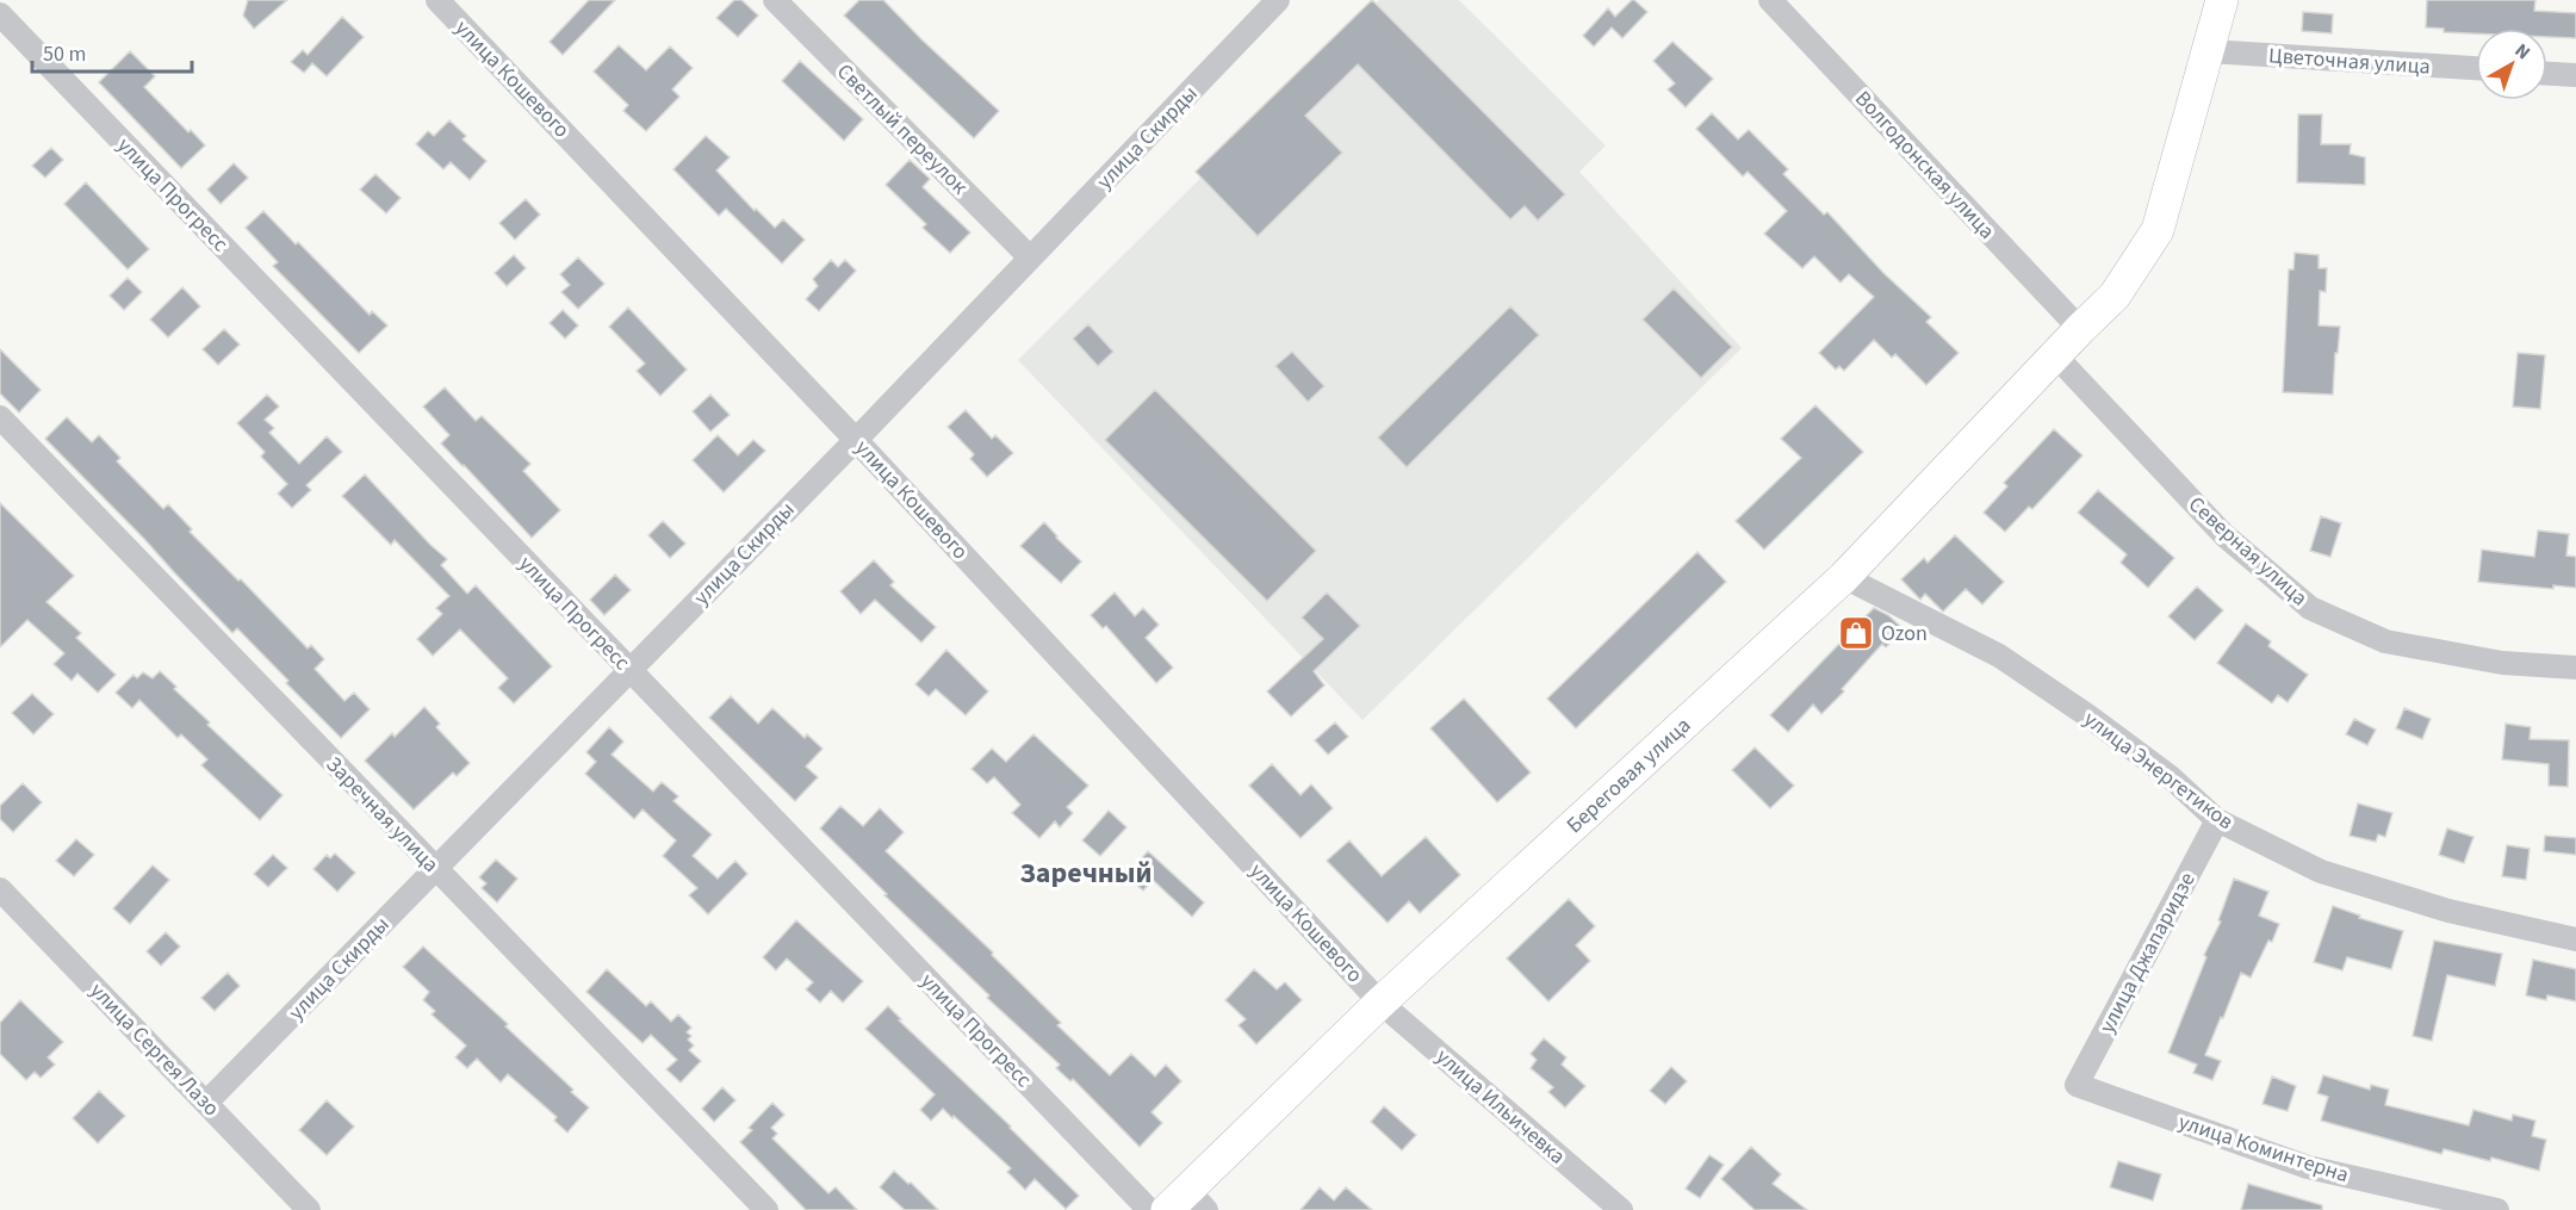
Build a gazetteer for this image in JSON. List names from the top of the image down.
{
  "streets": {
    "main road": ["Береговая улица"],
    "street": [
      "Цветочная улица",
      "улица Кошевого",
      "Светлый переулок",
      "улица Скирды",
      "Волгодонская улица",
      "улица Прогресс",
      "Северная улица",
      "улица Энергетиков",
      "Заречная улица",
      "улица Джапаридзе",
      "улица Сергея Лазо",
      "улица Ильичевка",
      "улица Коминтерна"
    ]
  },
  "crossings": [
    ["Цветочная улица", "Береговая улица"],
    ["улица Кошевого", "улица Скирды"],
    ["улица Кошевого", "Береговая улица"],
    ["улица Кошевого", "улица Ильичевка"],
    ["Светлый переулок", "улица Скирды"],
    ["улица Скирды", "улица Прогресс"],
    ["улица Скирды", "Заречная улица"],
    ["улица Скирды", "улица Сергея Лазо"],
    ["Волгодонская улица", "Береговая улица"],
    ["Северная улица", "Береговая улица"],
    ["улица Энергетиков", "Береговая улица"],
    ["улица Энергетиков", "улица Джапаридзе"],
    ["Береговая улица", "улица Ильичевка"],
    ["улица Джапаридзе", "улица Коминтерна"]
  ],
  "districts": ["Заречный"],
  "places": {
    "shop": ["Ozon"]
  },
  "scale_bar": "50 m",
  "north": "top right"
}
